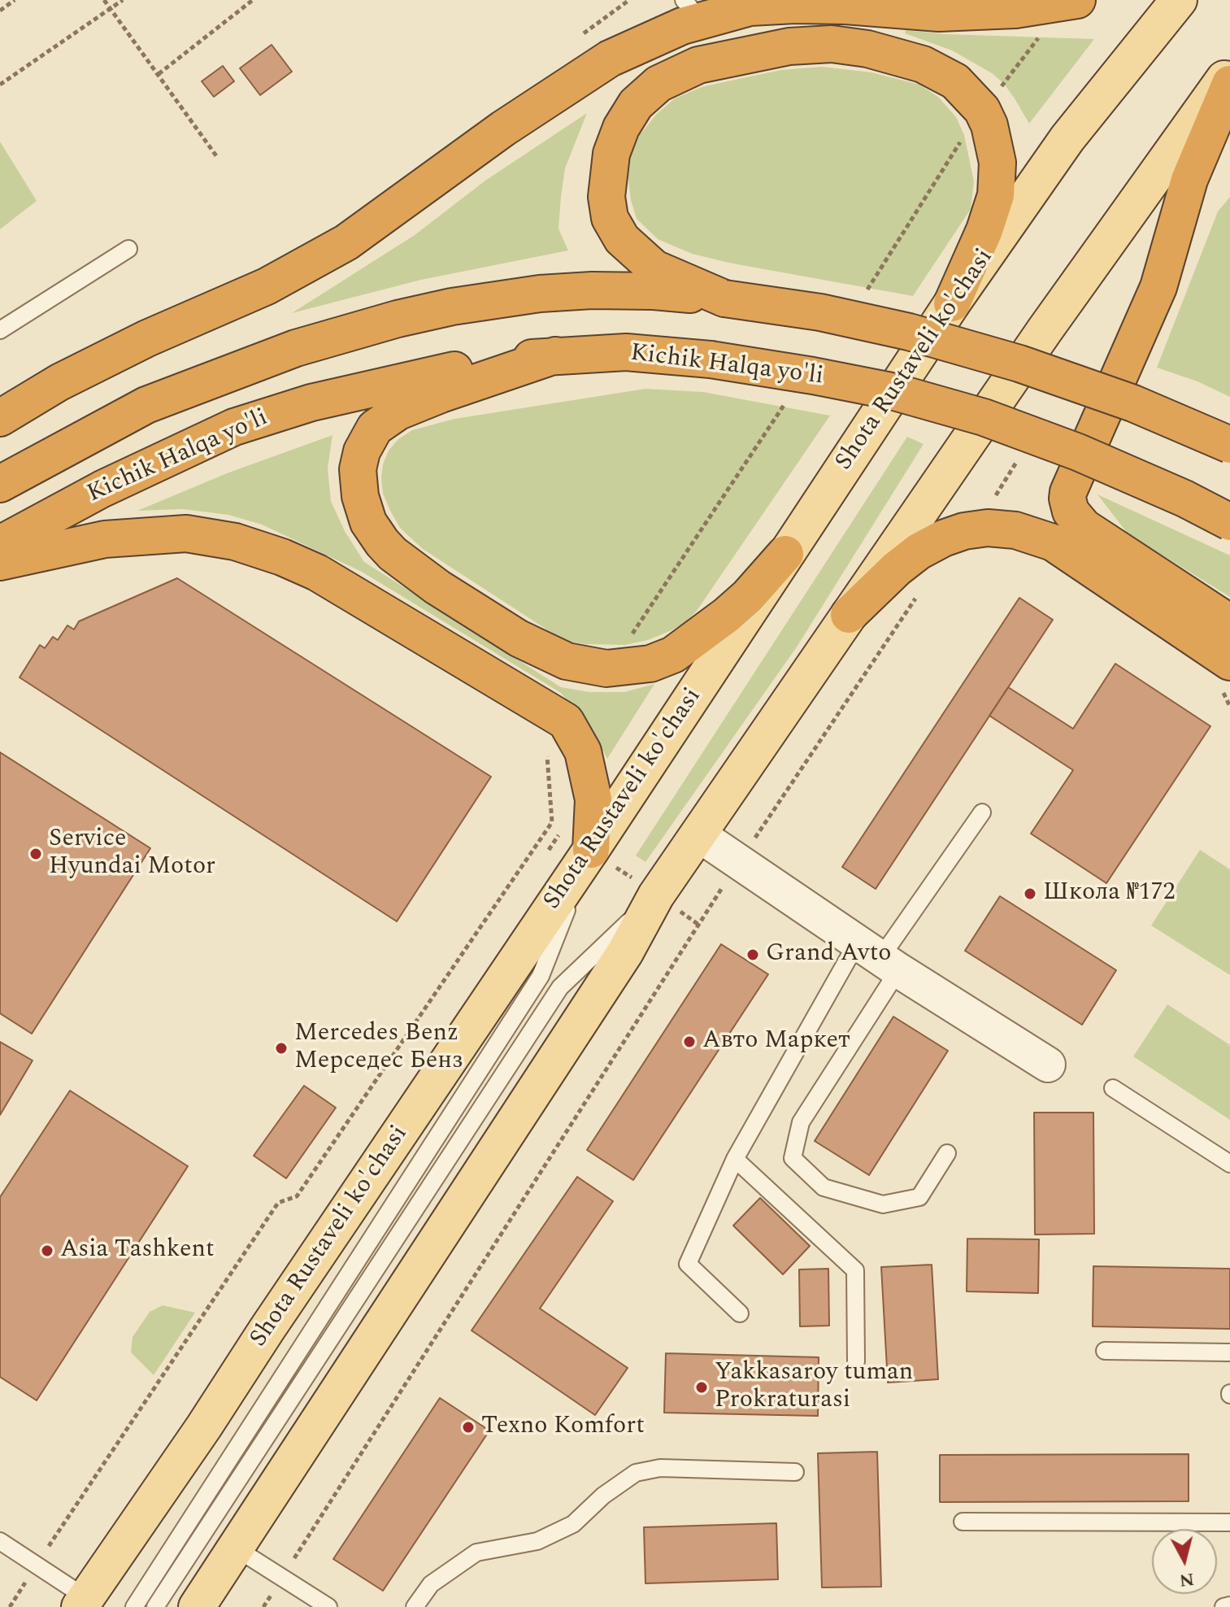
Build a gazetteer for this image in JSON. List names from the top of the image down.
{
  "streets": {
    "highway": ["Kichik Halqa yo'li"],
    "main road": ["Shota Rustaveli ko'chasi"]
  },
  "places": [
    "Service Hyundai Motor",
    "Школа №172",
    "Grand Avto",
    "Авто Маркет",
    "Mercedes Benz Мерседес Бенз",
    "Asia Tashkent",
    "Yakkasaroy tuman Prokraturasi",
    "Texno Komfort"
  ],
  "north": "bottom"
}
